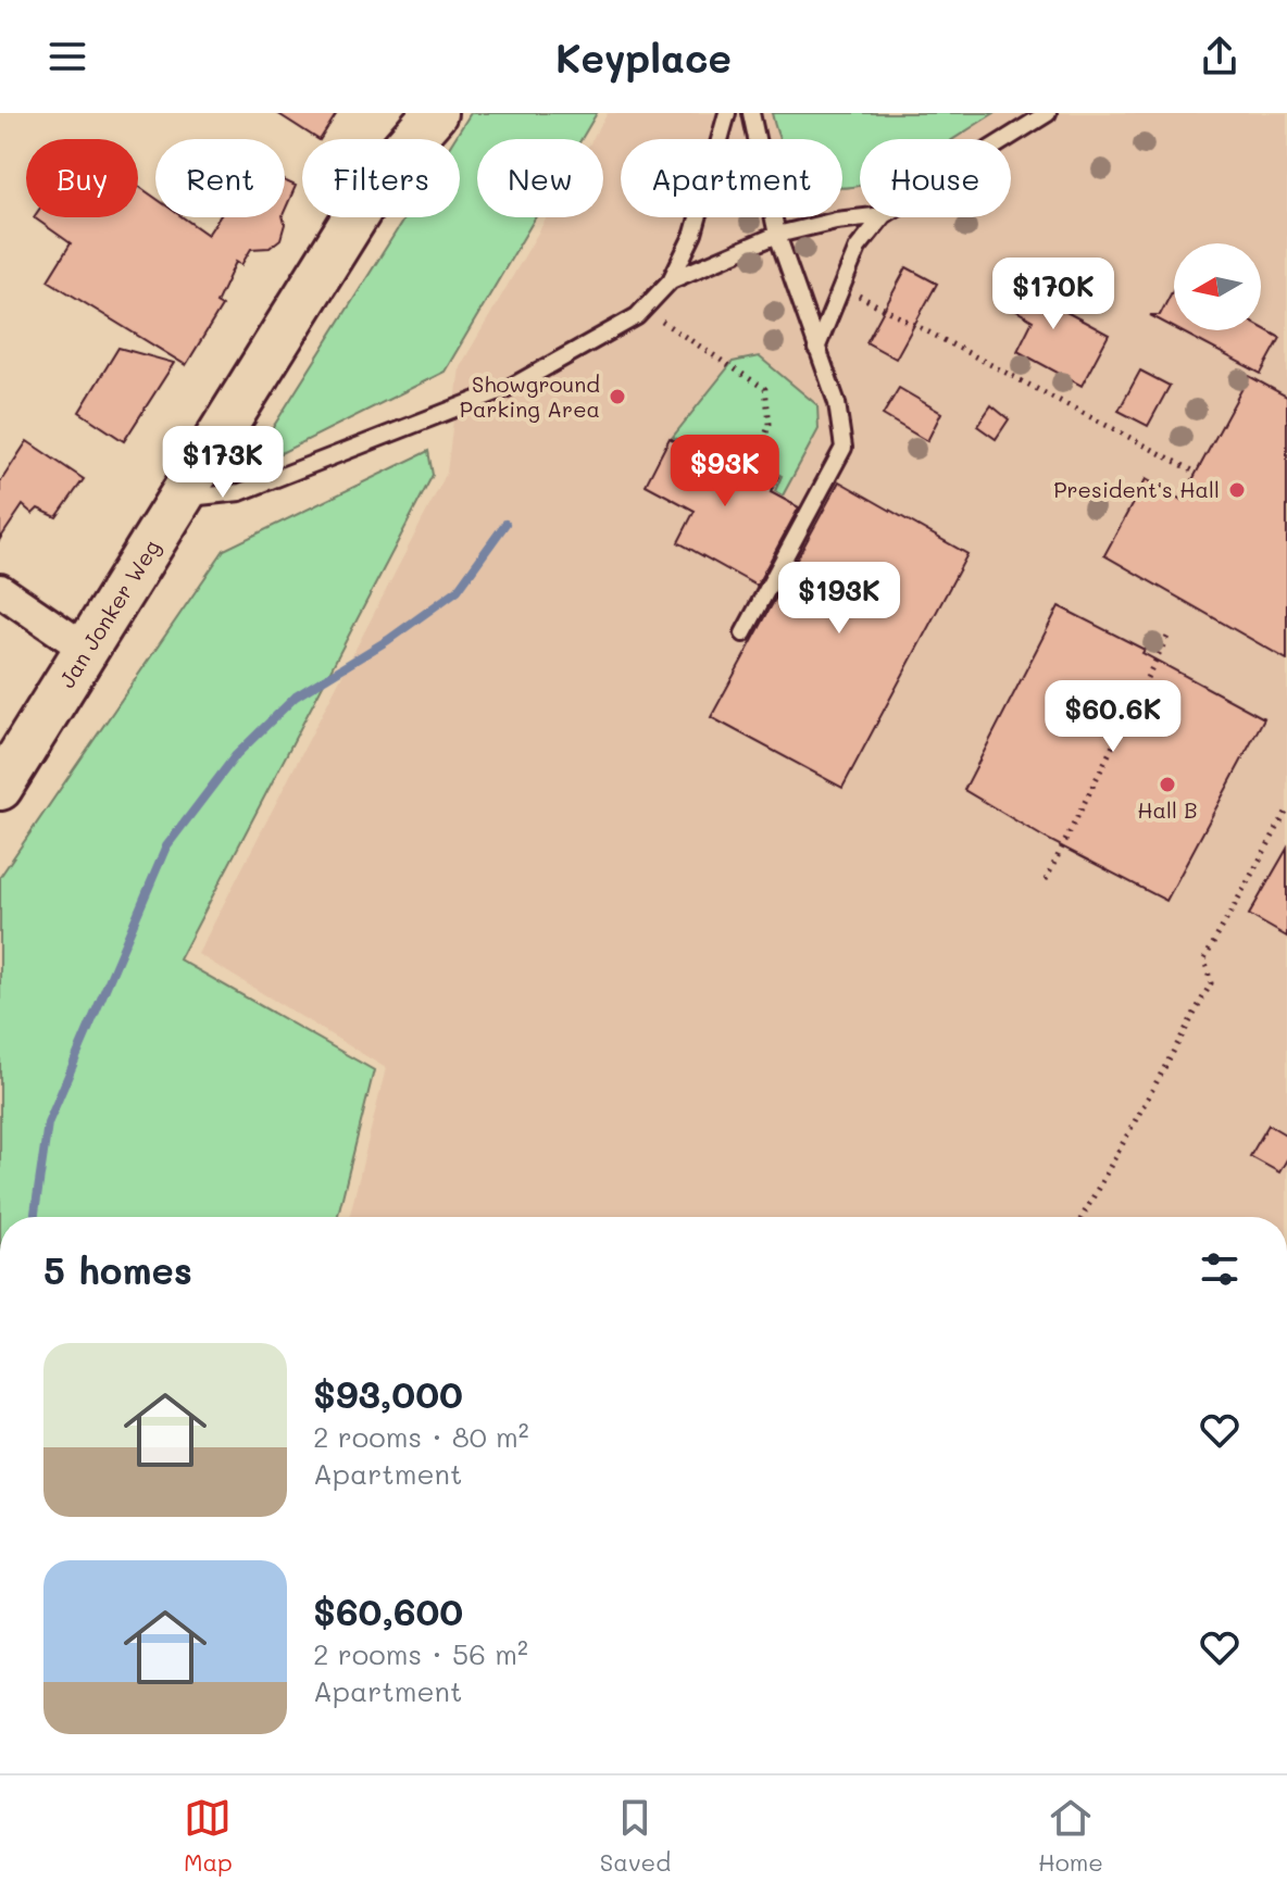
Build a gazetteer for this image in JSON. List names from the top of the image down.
{
  "streets": {
    "main road": ["Jan Jonker Weg"]
  },
  "places": ["Showground Parking Area", "President's Hall", "Hall B"],
  "north": "left",
  "page": {
    "header": "Keyplace",
    "chip": [
      "Buy",
      "Rent",
      "Filters",
      "New",
      "Apartment",
      "House"
    ],
    "price": [
      "$170K",
      "$173K",
      "$93K",
      "$193K",
      "$60.6K"
    ],
    "heading": "5 homes",
    "list": [
      {
        "name": "$93,000",
        "note": "2 rooms · 80 m² · Apartment"
      },
      {
        "name": "$60,600",
        "note": "2 rooms · 56 m² · Apartment"
      }
    ],
    "tabs": ["Map", "Saved", "Home"]
  }
}
